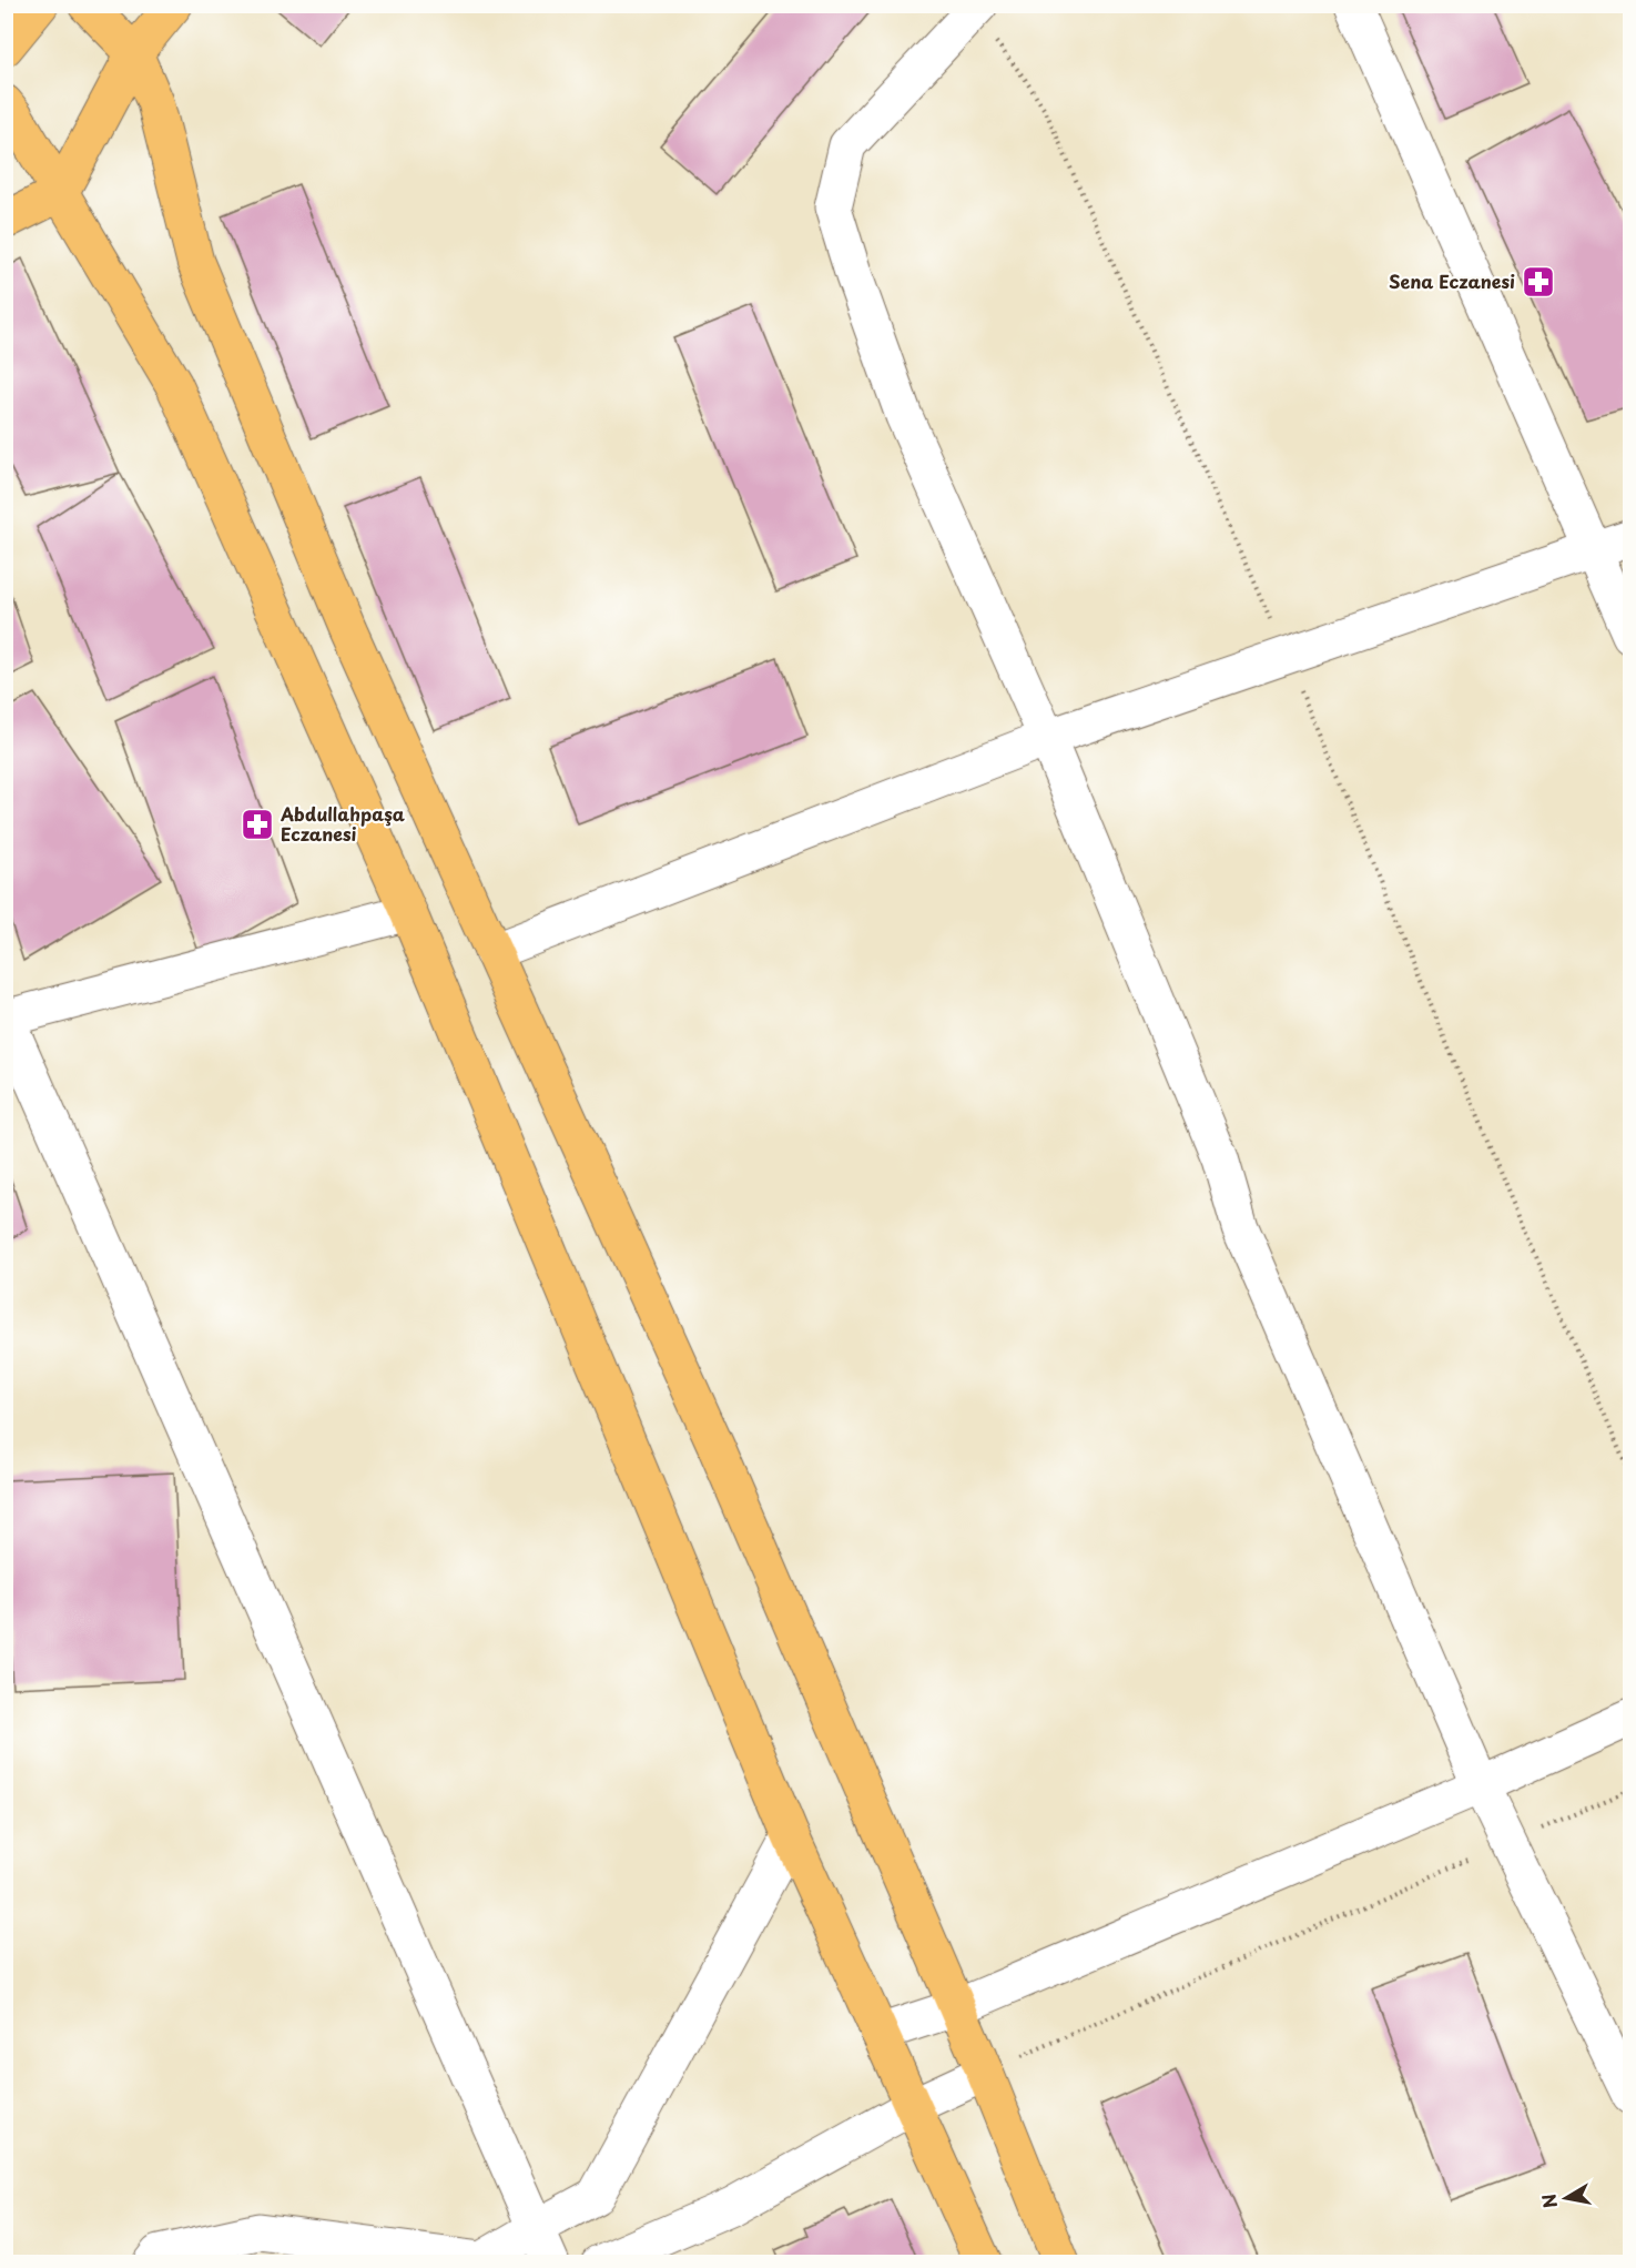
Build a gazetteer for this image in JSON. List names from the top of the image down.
{
  "places": {
    "pharmacy": ["Sena Eczanesi", "Abdullahpaşa Eczanesi"]
  },
  "north": "left"
}
